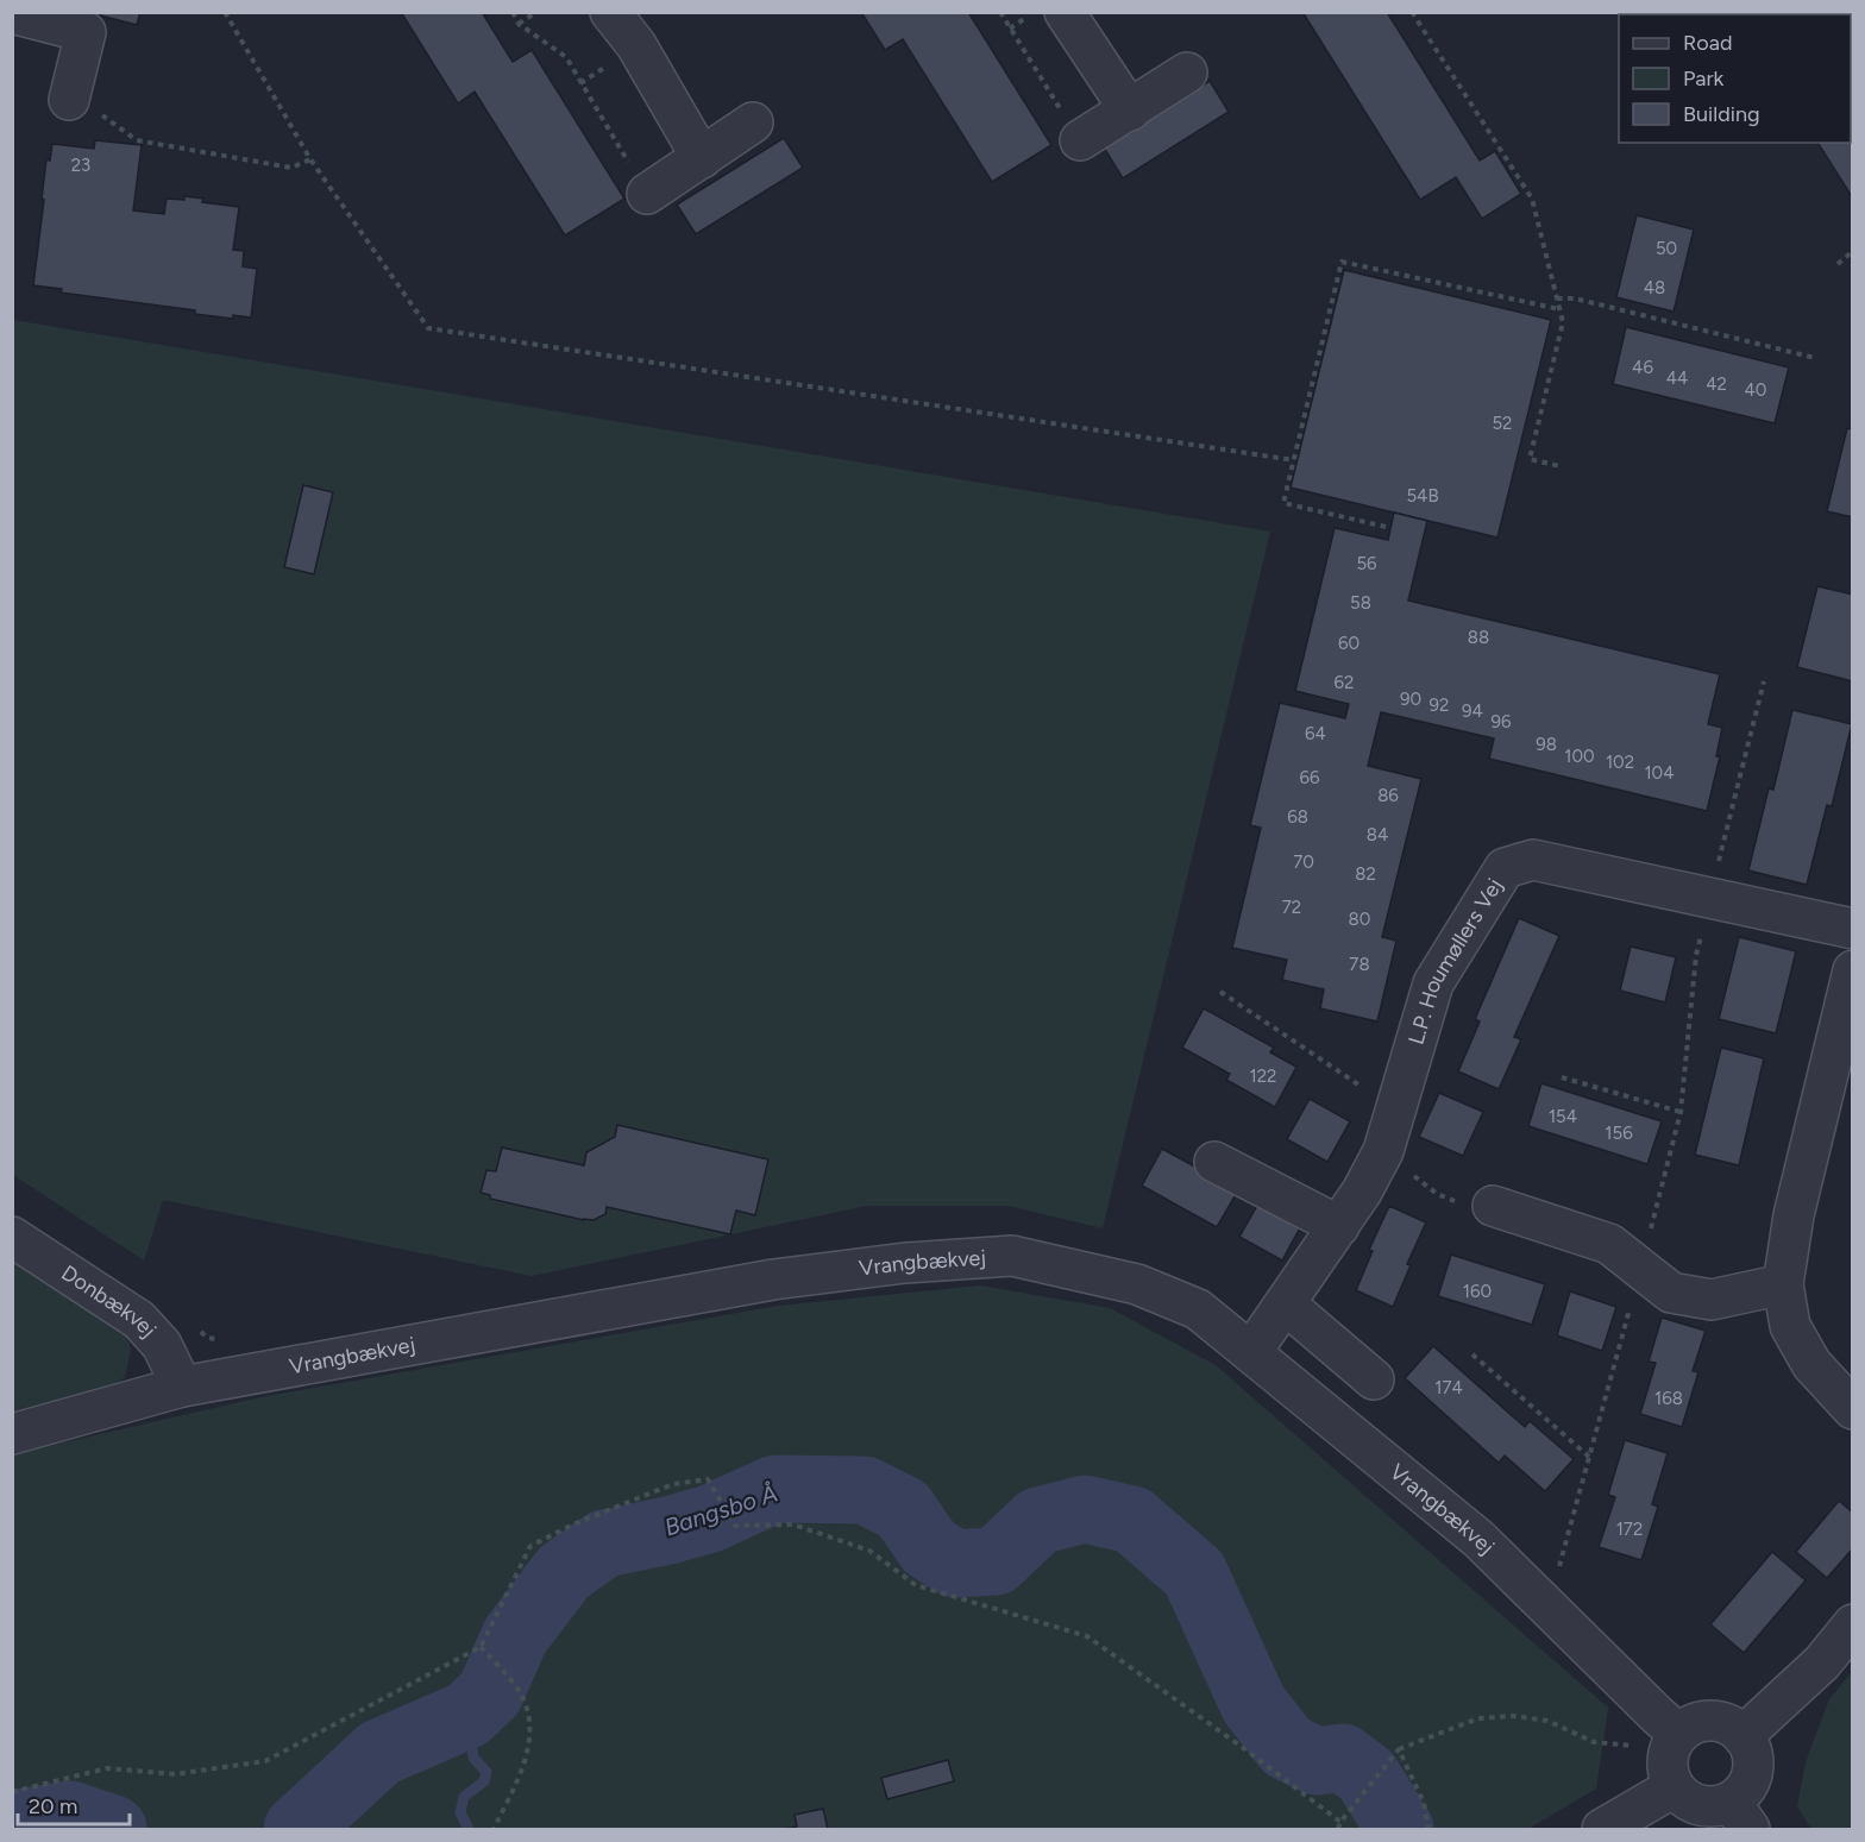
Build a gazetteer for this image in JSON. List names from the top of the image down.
{
  "streets": {
    "street": ["L.P. Houmøllers Vej", "Vrangbækvej", "Donbækvej"]
  },
  "crossings": [
    ["L.P. Houmøllers Vej", "Vrangbækvej"],
    ["Vrangbækvej", "Donbækvej"]
  ],
  "water": ["Bangsbo Å"],
  "house_numbers": [
    "23",
    "50",
    "48",
    "46",
    "44",
    "42",
    "40",
    "52",
    "54B",
    "56",
    "58",
    "88",
    "60",
    "62",
    "90",
    "92",
    "94",
    "96",
    "64",
    "98",
    "100",
    "102",
    "104",
    "66",
    "86",
    "68",
    "84",
    "70",
    "82",
    "72",
    "80",
    "78",
    "122",
    "154",
    "156",
    "160",
    "174",
    "168",
    "172"
  ],
  "legend": ["Road", "Park", "Building"],
  "scale_bar": "20 m"
}
